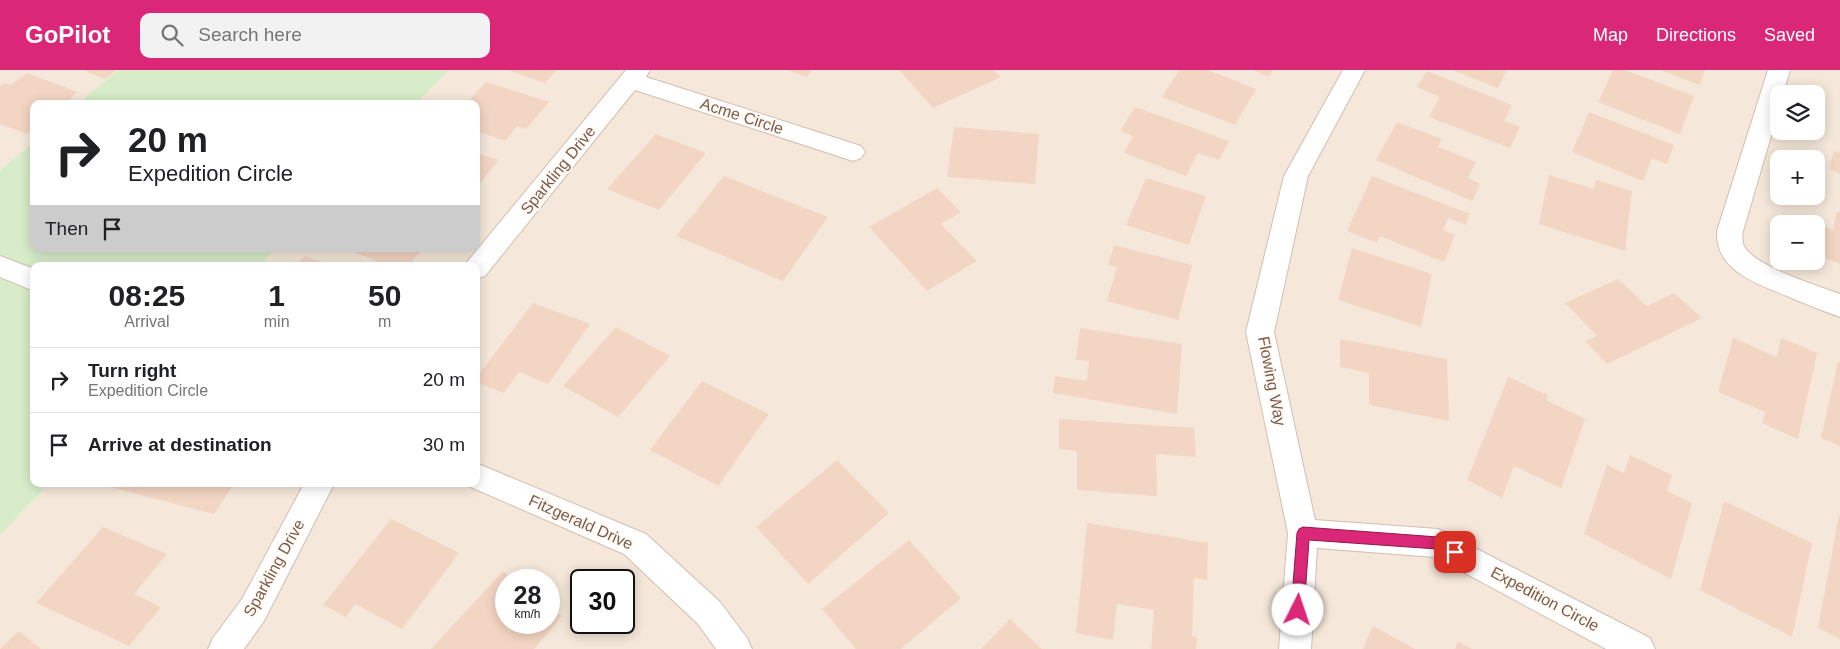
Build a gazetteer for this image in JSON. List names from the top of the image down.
{
  "streets": {
    "street": [
      "Acme Circle",
      "Sparkling Drive",
      "Flowing Way",
      "Fitzgerald Drive",
      "Expedition Circle"
    ]
  },
  "crossings": [
    ["Acme Circle", "Sparkling Drive"],
    ["Flowing Way", "Expedition Circle"]
  ],
  "page": {
    "header": "GoPilot",
    "search": "Search here",
    "nav": ["Map", "Directions", "Saved"],
    "map_buttons": ["+", "−"],
    "turn": ["20 m", "Expedition Circle"],
    "then": "Then",
    "eta": [
      "08:25",
      "Arrival",
      "1",
      "min",
      "50",
      "m"
    ],
    "list": [
      {
        "name": "Turn right",
        "note": "Expedition Circle",
        "value": "20 m"
      },
      {
        "name": "Arrive at destination",
        "value": "30 m"
      }
    ],
    "speed": "28 km/h",
    "limit": "30"
  }
}
